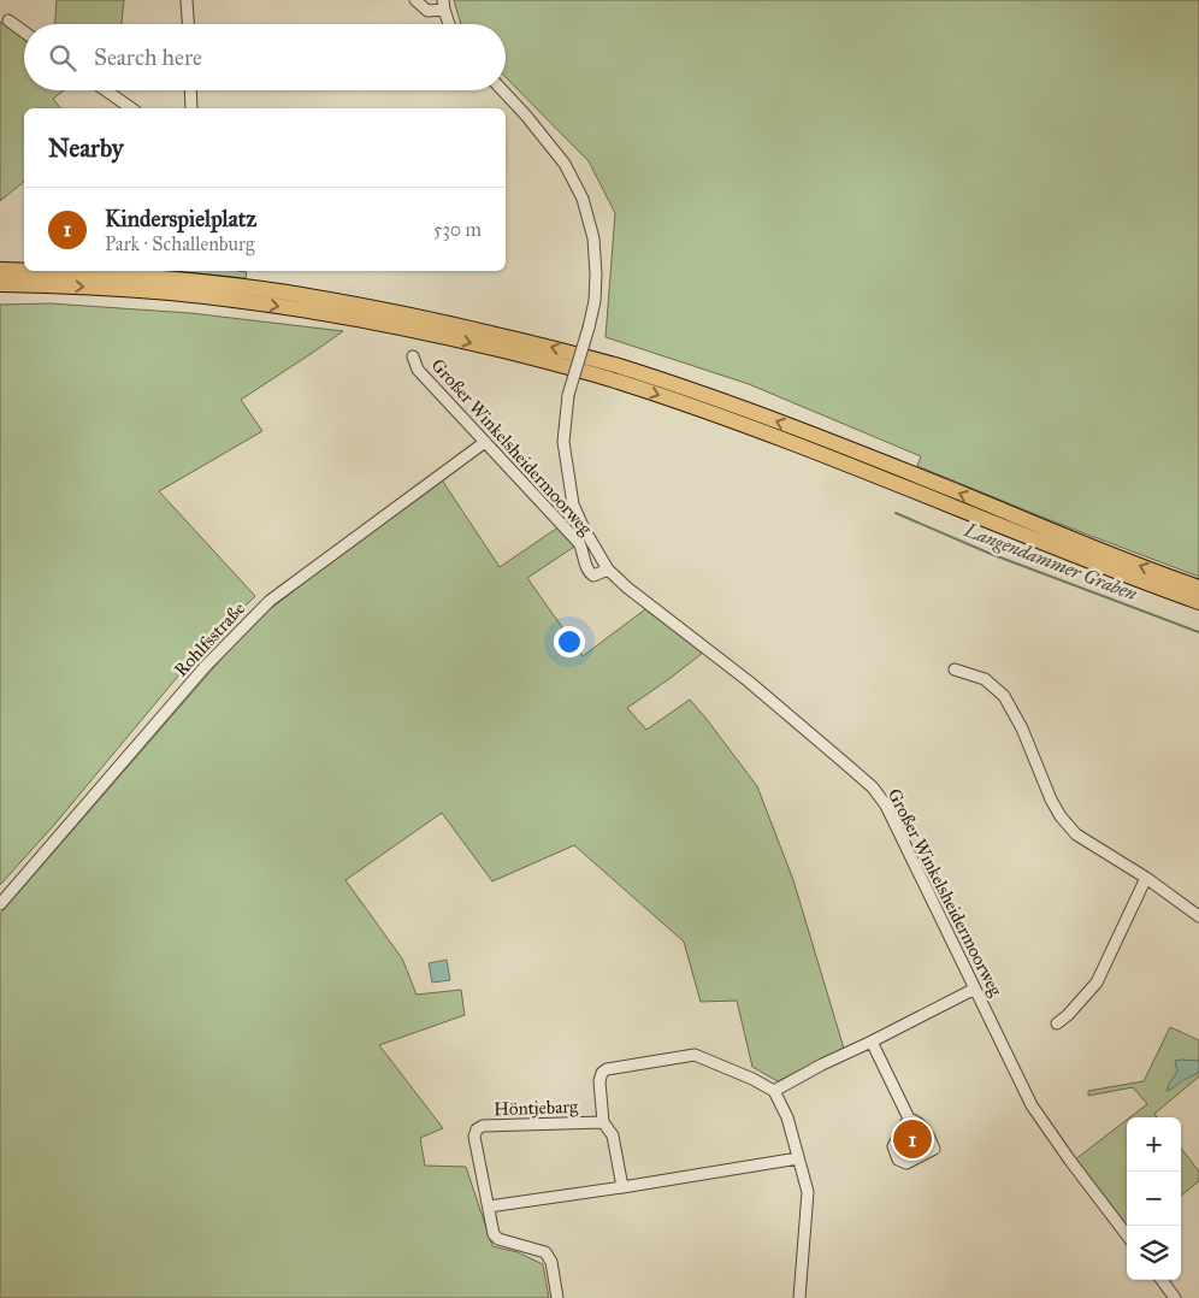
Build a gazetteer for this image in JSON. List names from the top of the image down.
{
  "streets": {
    "street": ["Großer Winkelsheidermoorweg", "Rohlfsstraße", "Höntjebarg"]
  },
  "crossings": [
    ["Großer Winkelsheidermoorweg", "Rohlfsstraße"]
  ],
  "water": ["Langendammer Graben"],
  "page": {
    "search": "Search here",
    "heading": "Nearby",
    "list": [
      {
        "mark": "1",
        "name": "Kinderspielplatz",
        "note": "Park · Schallenburg",
        "value": "530 m"
      }
    ],
    "map_buttons": ["+", "−"],
    "pins": "1"
  }
}
